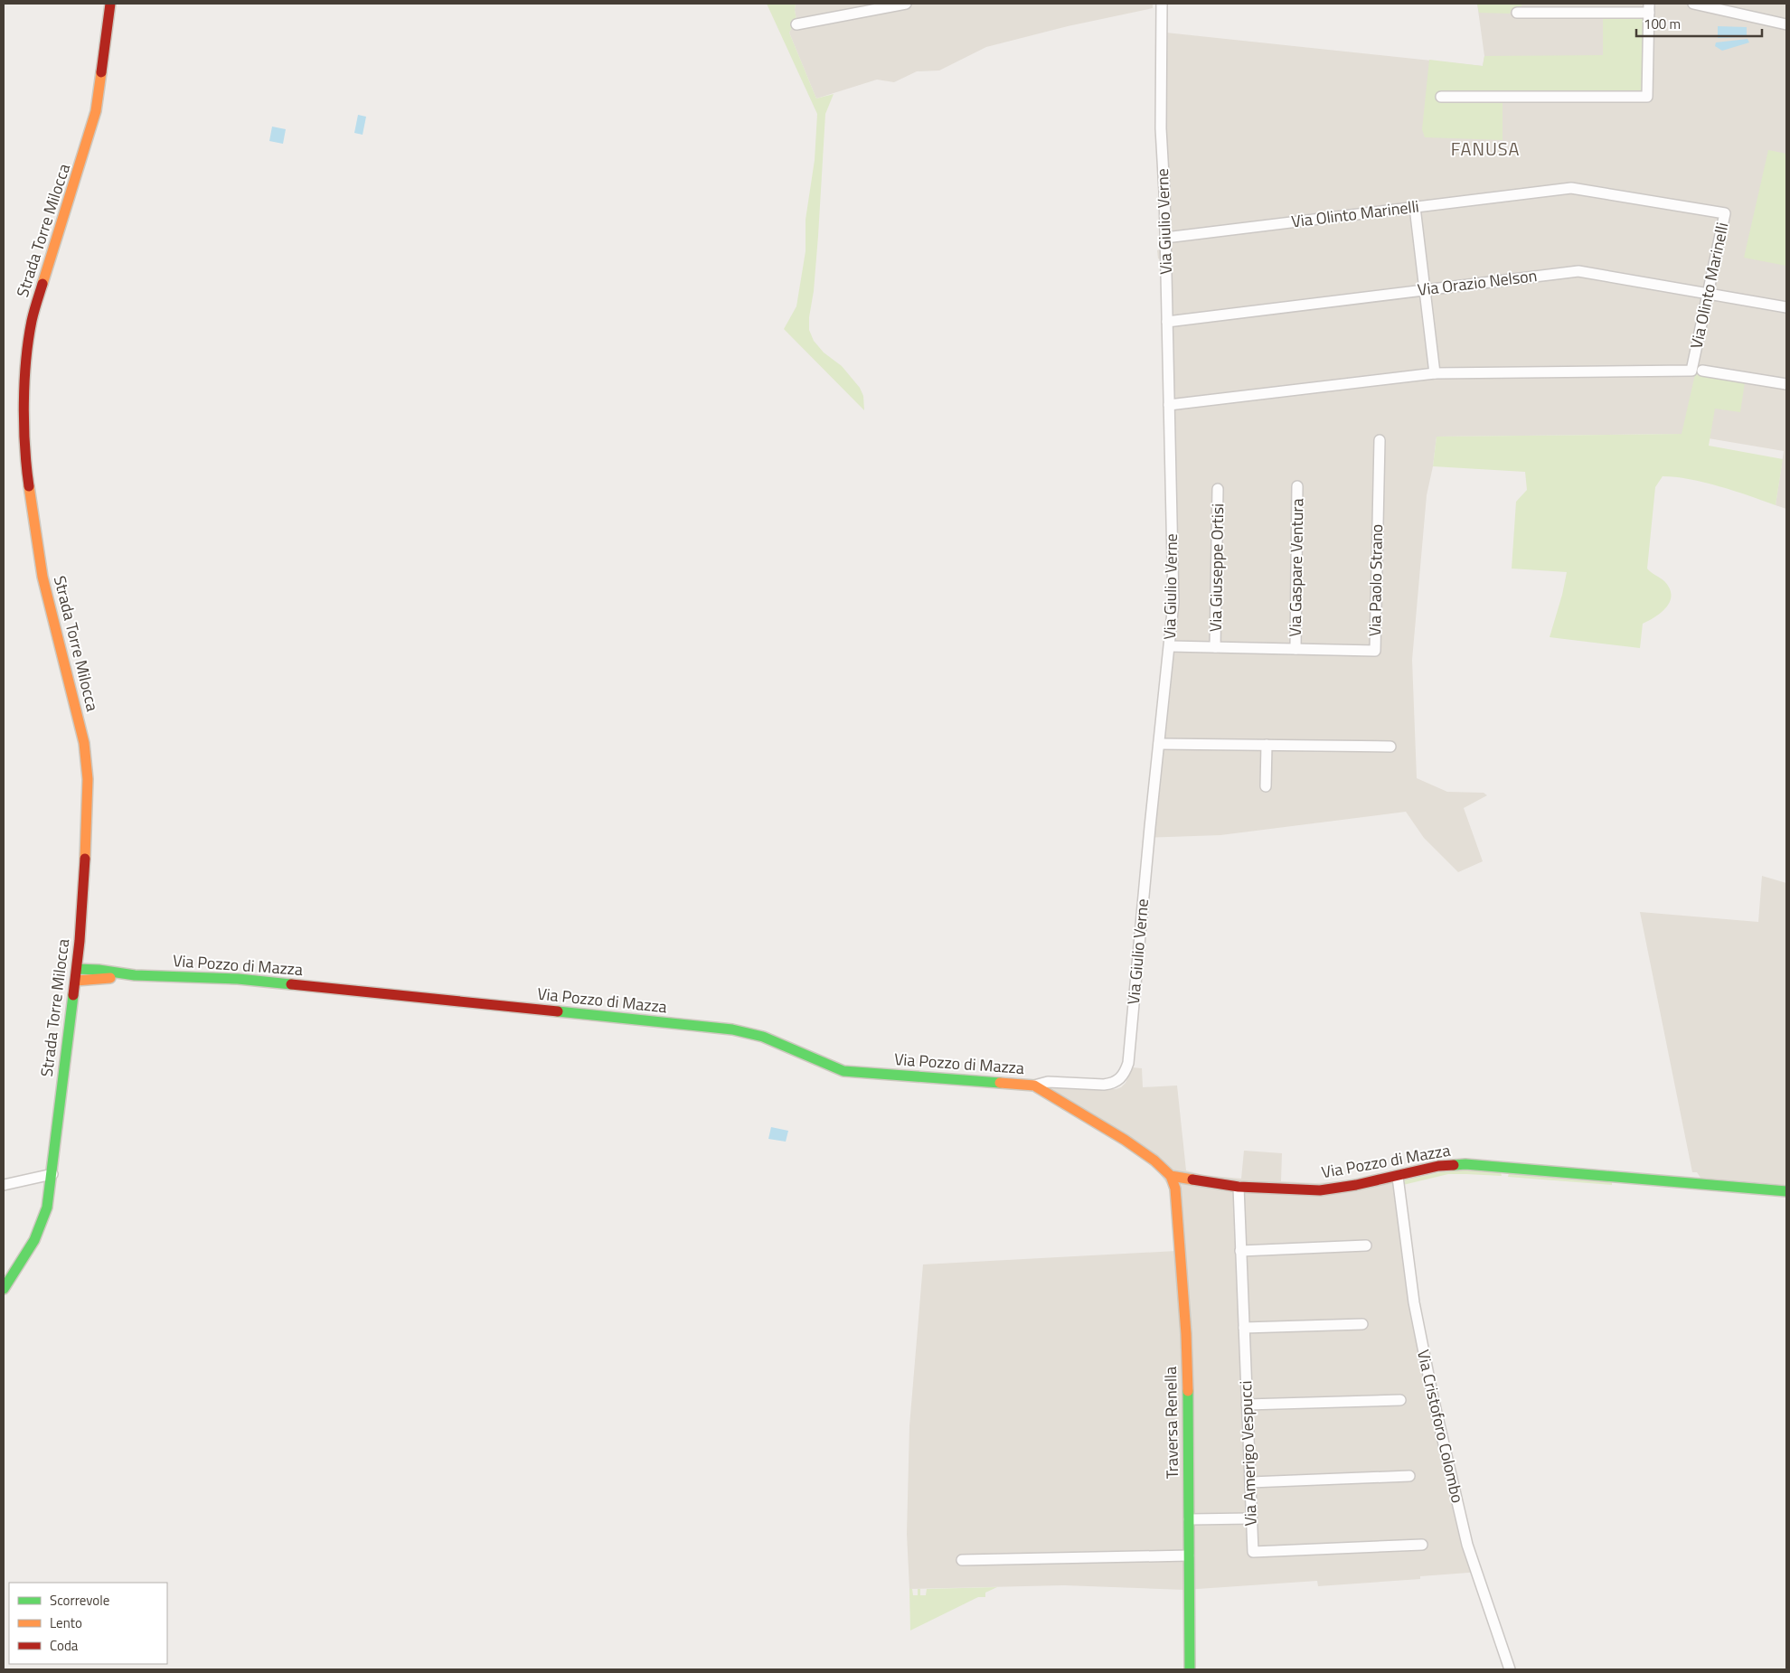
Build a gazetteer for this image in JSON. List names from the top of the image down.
{
  "streets": {
    "street": [
      "Via Olinto Marinelli",
      "Via Giulio Verne",
      "Strada Torre Milocca",
      "Via Orazio Nelson",
      "Via Giuseppe Ortisi",
      "Via Gaspare Ventura",
      "Via Paolo Strano",
      "Via Pozzo di Mazza",
      "Traversa Renella",
      "Via Cristoforo Colombo",
      "Via Amerigo Vespucci"
    ]
  },
  "crossings": [
    ["Via Olinto Marinelli", "Via Giulio Verne"],
    ["Via Olinto Marinelli", "Via Orazio Nelson"],
    ["Via Giulio Verne", "Via Orazio Nelson"],
    ["Via Giulio Verne", "Via Paolo Strano"],
    ["Via Giulio Verne", "Via Pozzo di Mazza"],
    ["Via Giuseppe Ortisi", "Via Paolo Strano"],
    ["Via Gaspare Ventura", "Via Paolo Strano"],
    ["Via Pozzo di Mazza", "Traversa Renella"],
    ["Via Pozzo di Mazza", "Via Cristoforo Colombo"],
    ["Via Pozzo di Mazza", "Via Amerigo Vespucci"]
  ],
  "districts": ["FANUSA"],
  "legend": ["Scorrevole", "Lento", "Coda"],
  "scale_bar": "100 m"
}
